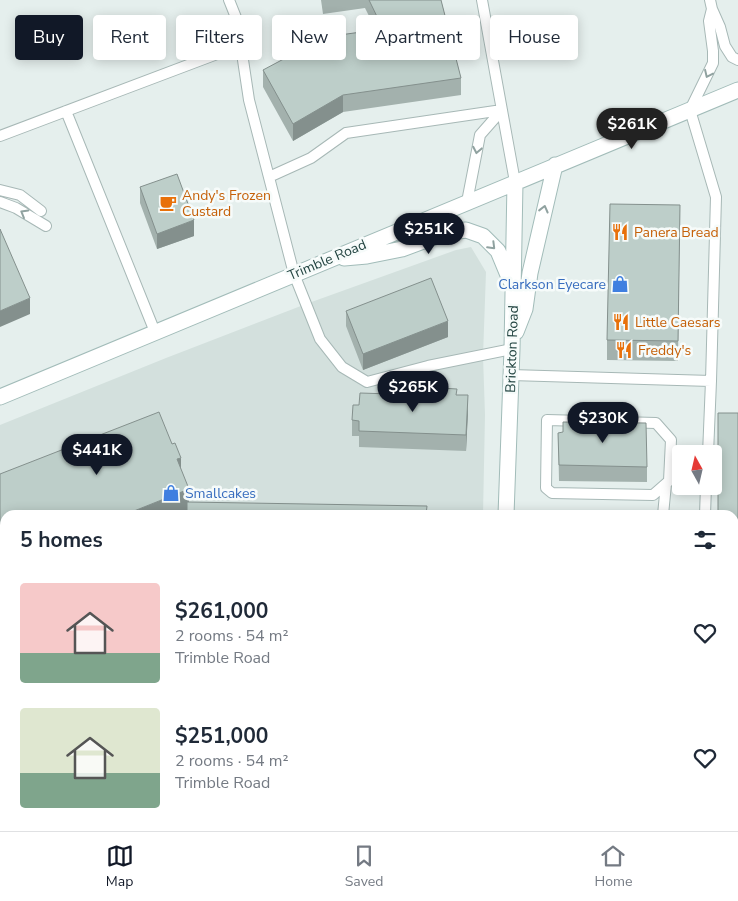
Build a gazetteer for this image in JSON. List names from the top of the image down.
{
  "streets": {
    "street": ["Trimble Road", "Brickton Road"]
  },
  "crossings": [
    ["Trimble Road", "Brickton Road"]
  ],
  "places": {
    "cafe": ["Andy's Frozen Custard"],
    "restaurant": ["Panera Bread", "Little Caesars", "Freddy's"],
    "shop": ["Clarkson Eyecare", "Smallcakes"]
  },
  "north": "top",
  "page": {
    "chip": [
      "Buy",
      "Rent",
      "Filters",
      "New",
      "Apartment",
      "House"
    ],
    "price": [
      "$261K",
      "$251K",
      "$265K",
      "$230K",
      "$441K"
    ],
    "heading": "5 homes",
    "list": [
      {
        "name": "$261,000",
        "note": "2 rooms · 54 m² · Trimble Road"
      },
      {
        "name": "$251,000",
        "note": "2 rooms · 54 m² · Trimble Road"
      }
    ],
    "tabs": ["Map", "Saved", "Home"]
  }
}
